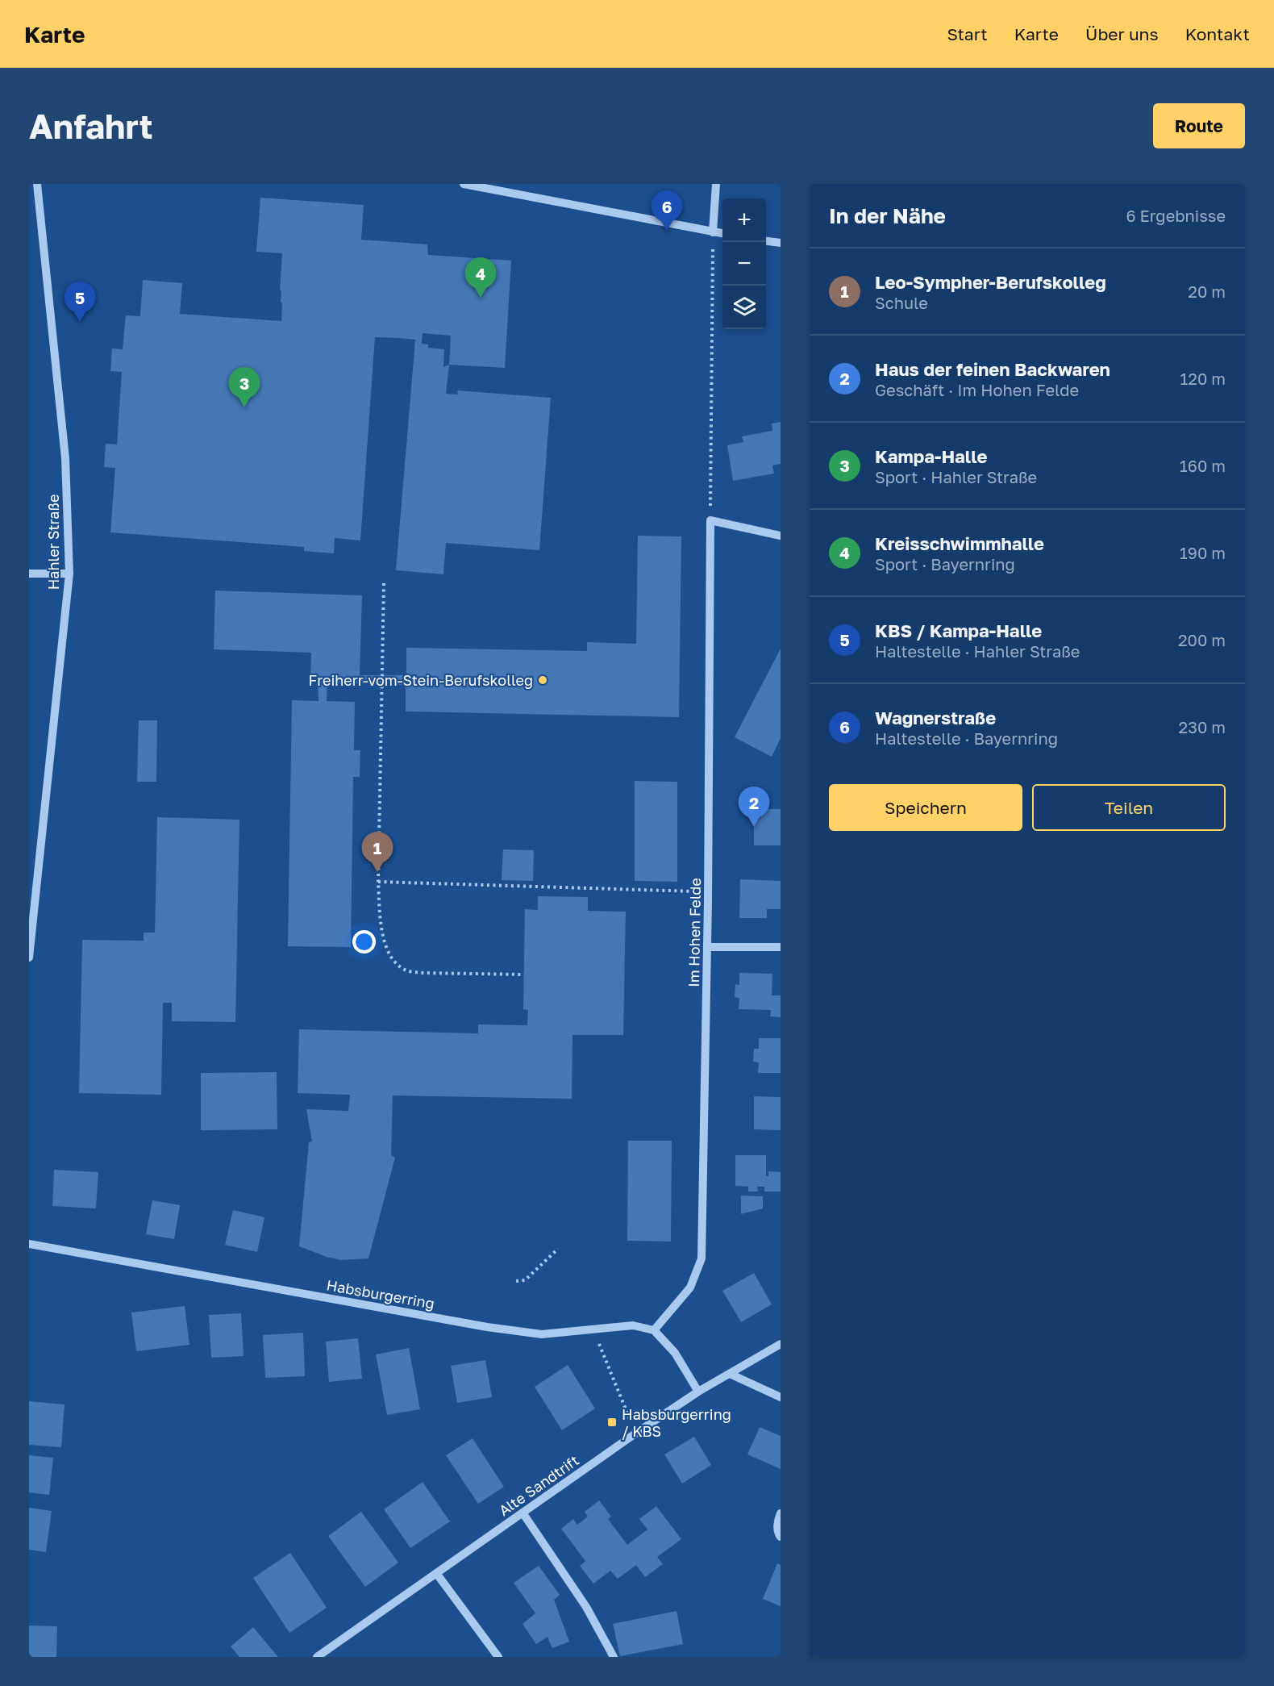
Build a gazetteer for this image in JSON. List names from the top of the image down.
{
  "streets": {
    "street": [
      "Hahler Straße",
      "Im Hohen Felde",
      "Habsburgerring",
      "Alte Sandtrift"
    ]
  },
  "crossings": [
    ["Im Hohen Felde", "Habsburgerring"]
  ],
  "places": {
    "other": ["Freiherr-vom-Stein-Berufskolleg"],
    "transit": ["Habsburgerring / KBS"]
  },
  "page": {
    "header": "Karte",
    "nav": [
      "Start",
      "Karte",
      "Über uns",
      "Kontakt"
    ],
    "buttons": [
      "Route",
      ["Speichern", "Teilen"]
    ],
    "title": "Anfahrt",
    "heading": ["In der Nähe", "6 Ergebnisse"],
    "pins": [
      "6",
      "4",
      "5",
      "3",
      "2",
      "1"
    ],
    "map_buttons": ["+", "−"],
    "list": [
      {
        "mark": "1",
        "name": "Leo-Sympher-Berufskolleg",
        "note": "Schule",
        "value": "20 m"
      },
      {
        "mark": "2",
        "name": "Haus der feinen Backwaren",
        "note": "Geschäft · Im Hohen Felde",
        "value": "120 m"
      },
      {
        "mark": "3",
        "name": "Kampa-Halle",
        "note": "Sport · Hahler Straße",
        "value": "160 m"
      },
      {
        "mark": "4",
        "name": "Kreisschwimmhalle",
        "note": "Sport · Bayernring",
        "value": "190 m"
      },
      {
        "mark": "5",
        "name": "KBS / Kampa-Halle",
        "note": "Haltestelle · Hahler Straße",
        "value": "200 m"
      },
      {
        "mark": "6",
        "name": "Wagnerstraße",
        "note": "Haltestelle · Bayernring",
        "value": "230 m"
      }
    ]
  }
}
